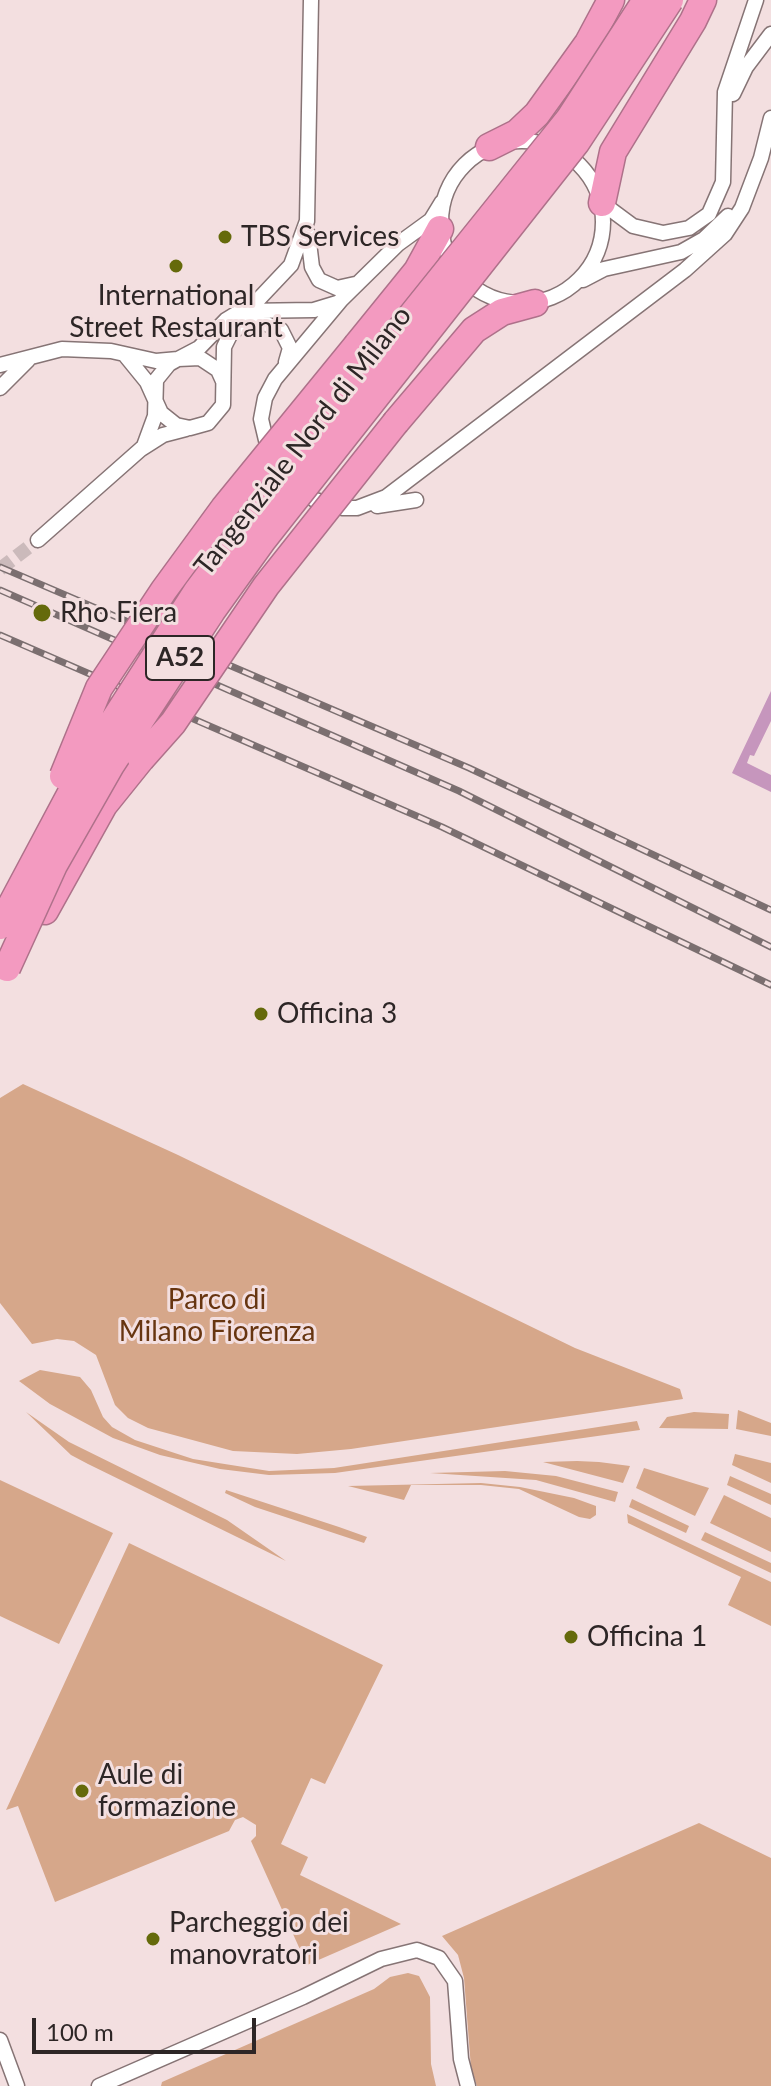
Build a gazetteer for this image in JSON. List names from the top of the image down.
{
  "streets": {
    "highway": ["Tangenziale Nord di Milano", "A52"]
  },
  "parks": ["Parco di Milano Fiorenza"],
  "places": [
    "TBS Services",
    "International Street Restaurant",
    "Rho Fiera",
    "Officina 3",
    "Officina 1",
    "Aule di formazione",
    "Parcheggio dei manovratori"
  ],
  "scale_bar": "100 m"
}
